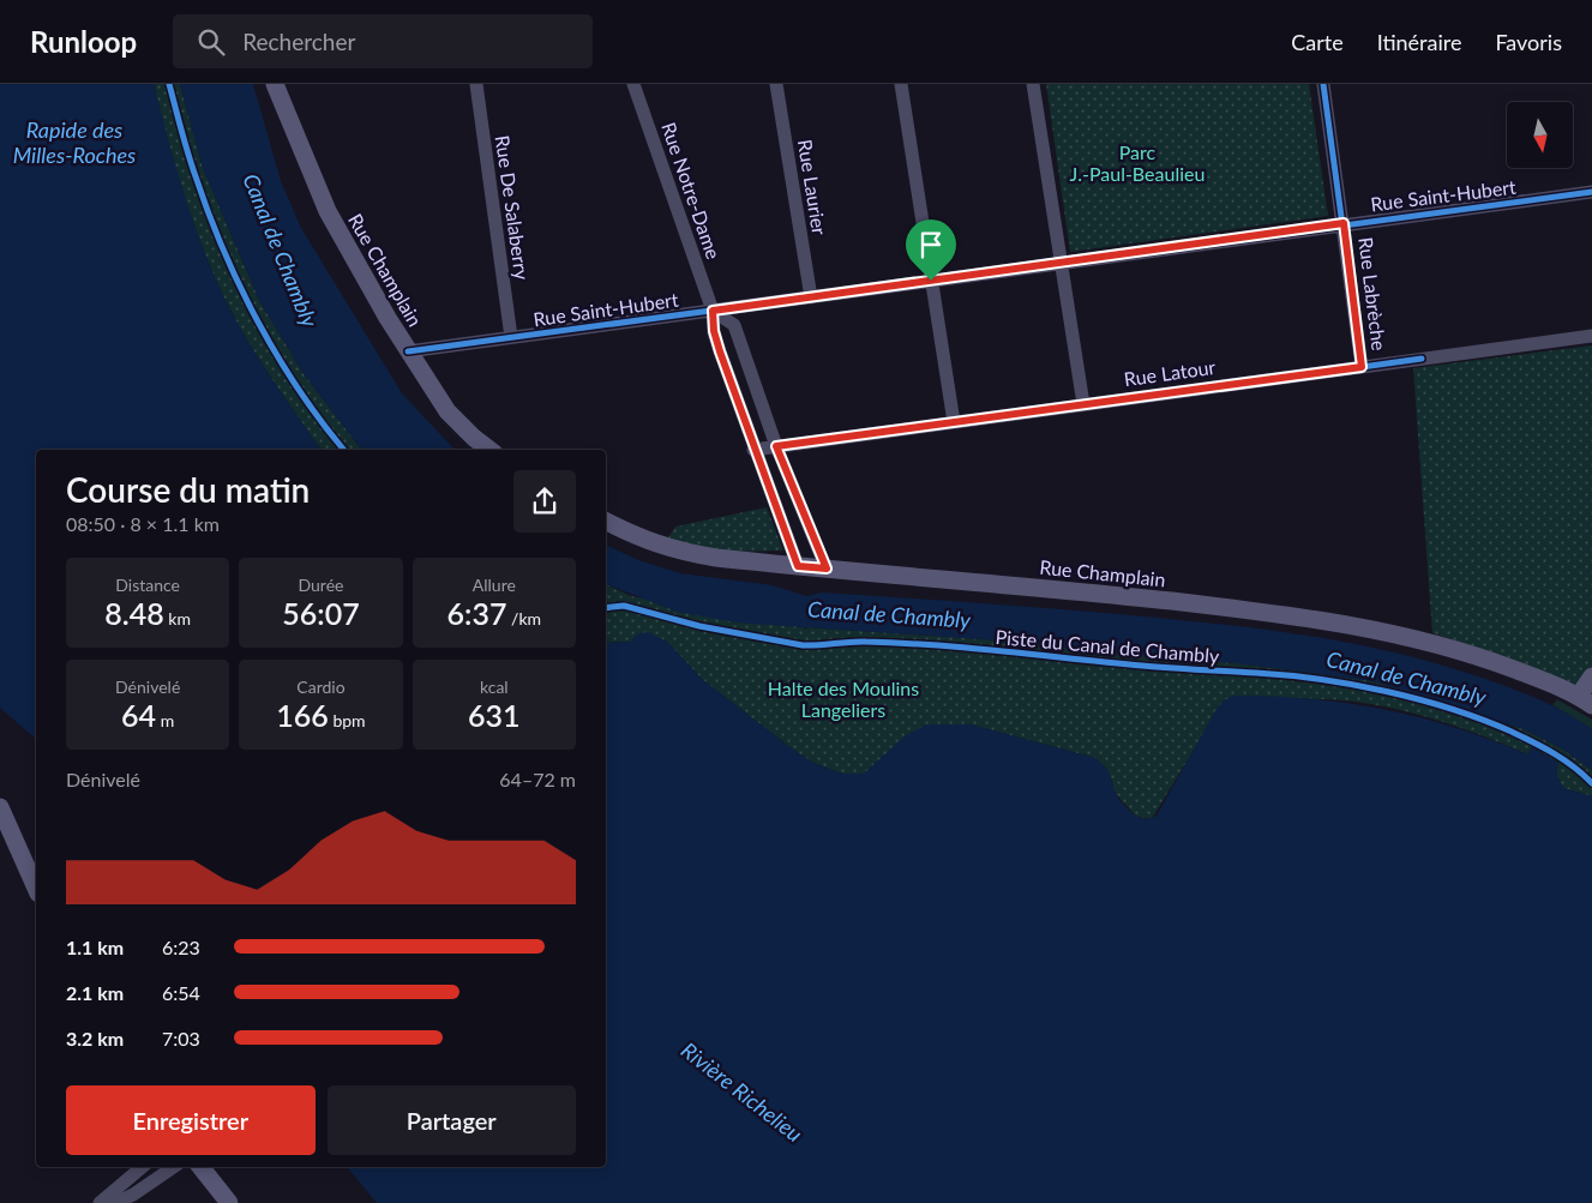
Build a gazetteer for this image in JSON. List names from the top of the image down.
{
  "streets": {
    "street": [
      "Rue Laurier",
      "Rue Notre-Dame",
      "Rue Saint-Hubert",
      "Rue De Salaberry",
      "Rue Champlain",
      "Rue Labrèche",
      "Rue Latour"
    ],
    "cycle path": ["Piste du Canal de Chambly"]
  },
  "crossings": [
    ["Rue Laurier", "Rue Saint-Hubert"],
    ["Rue Notre-Dame", "Rue Saint-Hubert"],
    ["Rue Notre-Dame", "Rue Champlain"],
    ["Rue Notre-Dame", "Rue Latour"],
    ["Rue Saint-Hubert", "Rue De Salaberry"],
    ["Rue Saint-Hubert", "Rue Champlain"],
    ["Rue Saint-Hubert", "Rue Labrèche"],
    ["Rue Labrèche", "Rue Latour"]
  ],
  "water": ["Rapide des Milles-Roches", "Canal de Chambly", "Rivière Richelieu"],
  "parks": ["Parc J.-Paul-Beaulieu", "Halte des Moulins Langeliers"],
  "north": "bottom",
  "page": {
    "header": "Runloop",
    "search": "Rechercher",
    "nav": ["Carte", "Itinéraire", "Favoris"],
    "heading": ["Course du matin", "08:50 · 8 × 1.1 km"],
    "stats": [
      ["Distance", "8.48 km"],
      ["Durée", "56:07"],
      ["Allure", "6:37 /km"],
      ["Dénivelé", "64 m"],
      ["Cardio", "166 bpm"],
      ["kcal", "631"]
    ],
    "chart": ["Dénivelé", "64–72 m"],
    "list": [
      {
        "name": "1.1 km",
        "note": "6:23"
      },
      {
        "name": "2.1 km",
        "note": "6:54"
      },
      {
        "name": "3.2 km",
        "note": "7:03"
      }
    ],
    "buttons": ["Enregistrer", "Partager"]
  }
}
